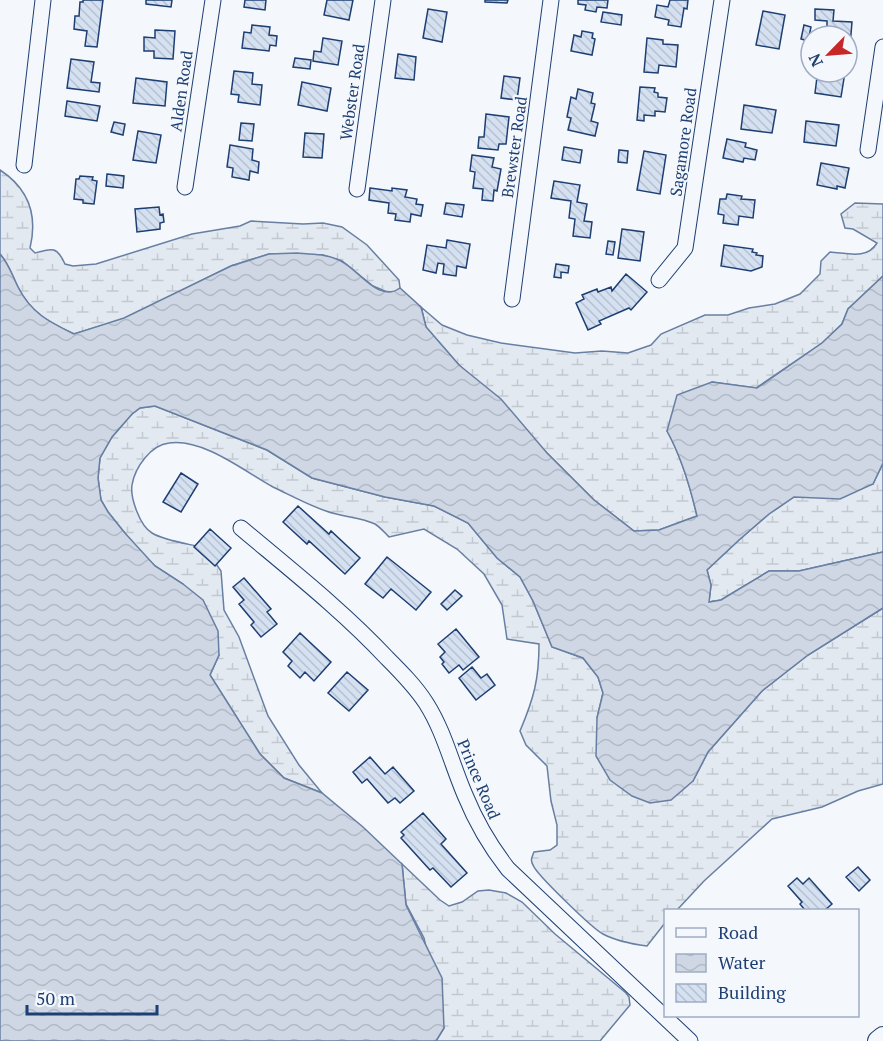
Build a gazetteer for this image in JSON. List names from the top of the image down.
{
  "streets": {
    "street": [
      "Alden Road",
      "Webster Road",
      "Sagamore Road",
      "Brewster Road",
      "Prince Road"
    ]
  },
  "legend": ["Road", "Water", "Building"],
  "scale_bar": "50 m",
  "north": "bottom left"
}
